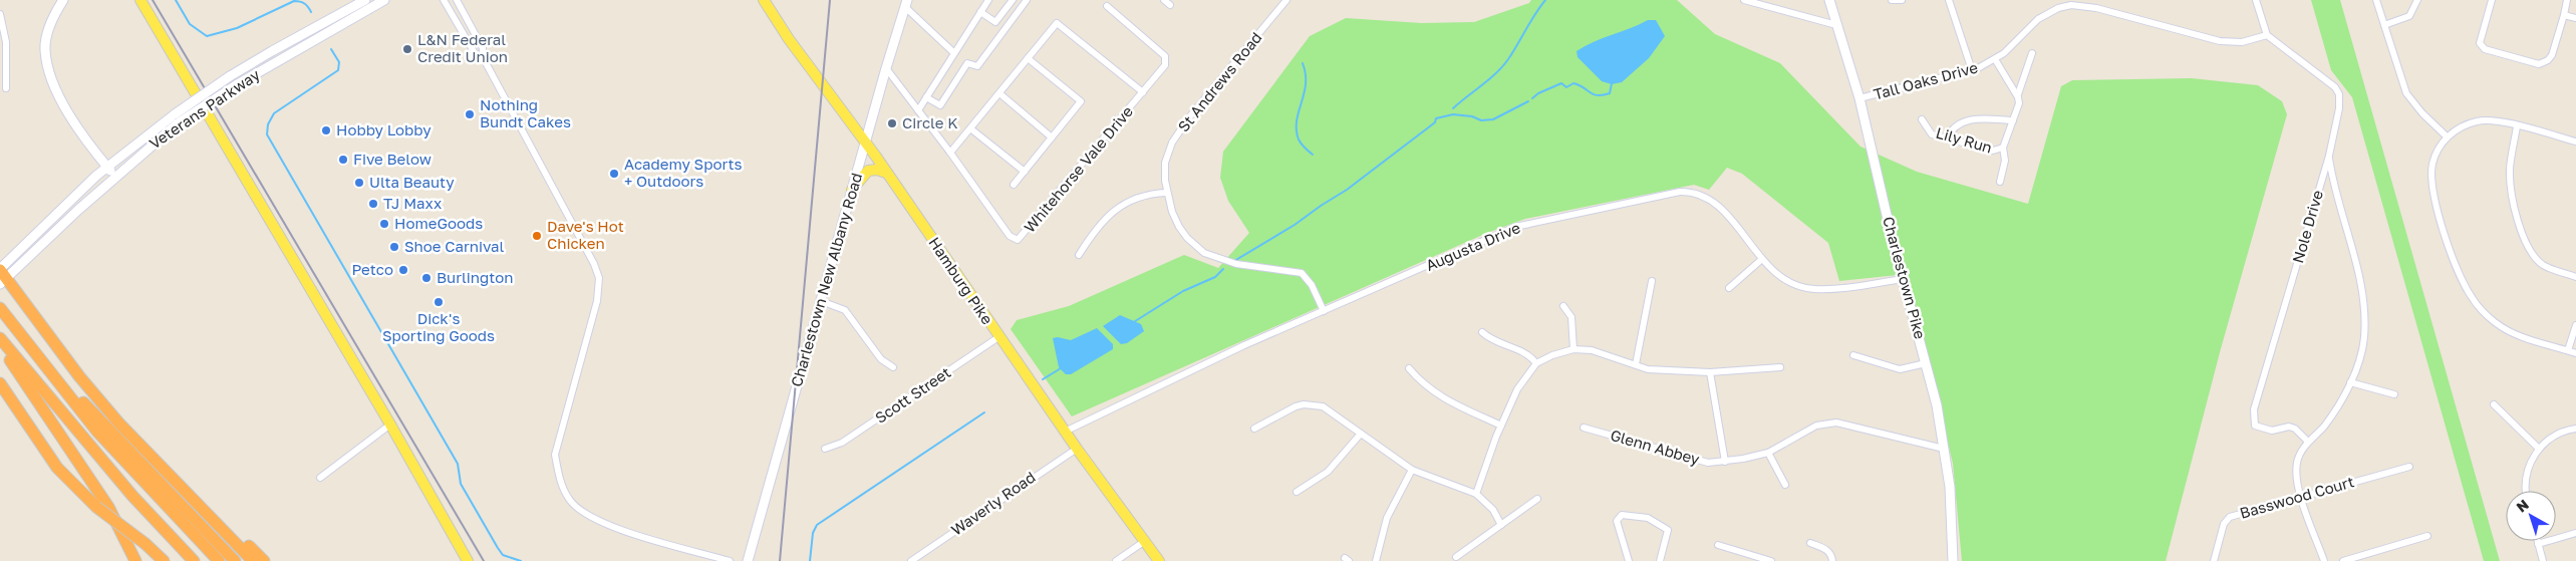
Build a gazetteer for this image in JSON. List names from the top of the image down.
{
  "streets": {
    "main road": [
      "Veterans Parkway",
      "Charlestown Pike",
      "Charlestown New Albany Road",
      "Hamburg Pike"
    ],
    "street": [
      "Tall Oaks Drive",
      "St Andrews Road",
      "Lily Run",
      "Whitehorse Vale Drive",
      "Nole Drive",
      "Augusta Drive",
      "Scott Street",
      "Glenn Abbey",
      "Basswood Court",
      "Waverly Road"
    ]
  },
  "crossings": [
    ["Tall Oaks Drive", "Nole Drive"],
    ["Tall Oaks Drive", "Charlestown Pike"],
    ["St Andrews Road", "Augusta Drive"],
    ["Whitehorse Vale Drive", "Charlestown New Albany Road"],
    ["Augusta Drive", "Charlestown Pike"],
    ["Augusta Drive", "Hamburg Pike"],
    ["Charlestown Pike", "Glenn Abbey"],
    ["Charlestown New Albany Road", "Hamburg Pike"],
    ["Hamburg Pike", "Scott Street"],
    ["Hamburg Pike", "Waverly Road"]
  ],
  "places": [
    "L&N Federal Credit Union",
    "Nothing Bundt Cakes",
    "Circle K",
    "Hobby Lobby",
    "Five Below",
    "Academy Sports + Outdoors",
    "Ulta Beauty",
    "TJ Maxx",
    "HomeGoods",
    "Dave's Hot Chicken",
    "Shoe Carnival",
    "Petco",
    "Burlington",
    "Dick's Sporting Goods"
  ],
  "north": "top left"
}
